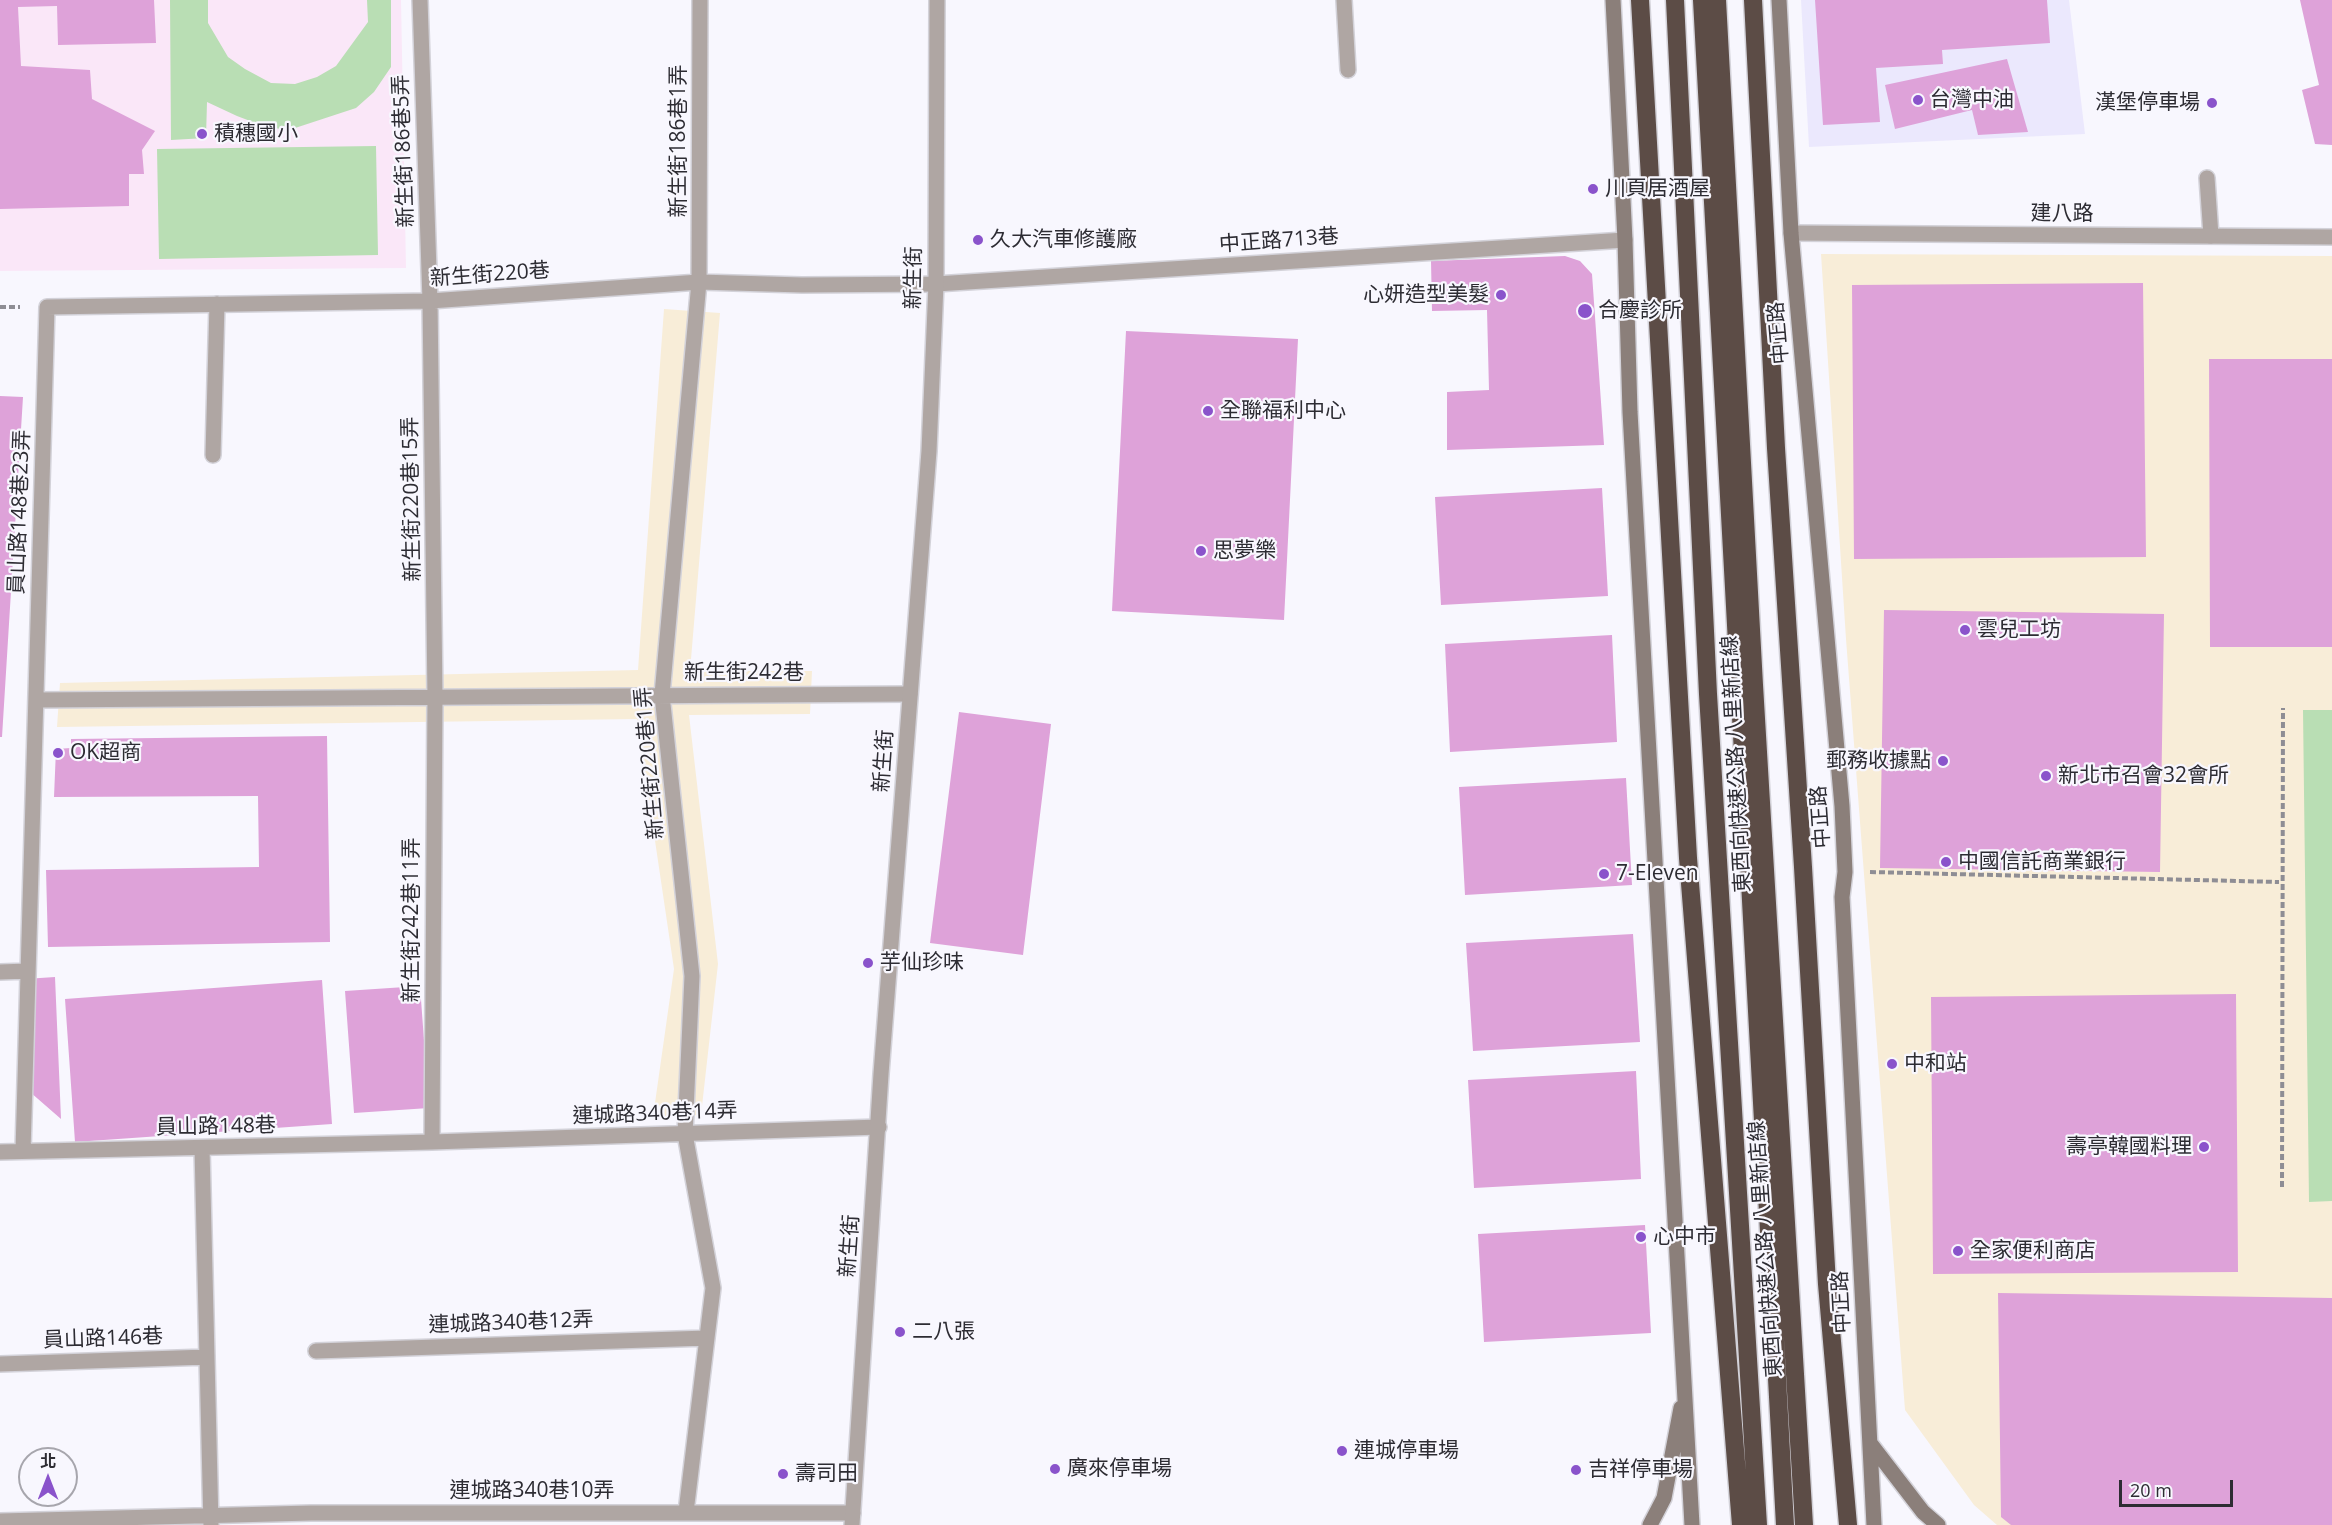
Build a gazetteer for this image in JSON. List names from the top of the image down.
{
  "streets": {
    "highway": ["東西向快速公路 八里新店線"],
    "main road": ["中正路"],
    "street": [
      "新生街186巷1弄",
      "新生街186巷5弄",
      "建八路",
      "中正路713巷",
      "新生街220巷",
      "新生街",
      "新生街220巷15弄",
      "員山路148巷23弄",
      "新生街242巷",
      "新生街220巷1弄",
      "新生街242巷11弄",
      "連城路340巷14弄",
      "員山路148巷",
      "連城路340巷12弄",
      "員山路146巷",
      "連城路340巷10弄"
    ]
  },
  "crossings": [
    ["新生街186巷1弄", "新生街220巷"],
    ["新生街186巷1弄", "新生街220巷1弄"],
    ["新生街186巷5弄", "新生街220巷"],
    ["新生街186巷5弄", "新生街220巷15弄"],
    ["建八路", "中正路"],
    ["中正路713巷", "新生街220巷"],
    ["中正路713巷", "新生街"],
    ["新生街220巷", "新生街"],
    ["新生街220巷", "新生街220巷15弄"],
    ["新生街220巷", "員山路148巷23弄"],
    ["新生街220巷", "新生街220巷1弄"],
    ["新生街", "新生街242巷"],
    ["新生街", "連城路340巷14弄"],
    ["新生街", "連城路340巷10弄"],
    ["新生街220巷15弄", "新生街242巷"],
    ["新生街220巷15弄", "新生街242巷11弄"],
    ["員山路148巷23弄", "新生街242巷"],
    ["員山路148巷23弄", "員山路148巷"],
    ["新生街242巷", "新生街220巷1弄"],
    ["新生街242巷", "新生街242巷11弄"],
    ["新生街220巷1弄", "連城路340巷14弄"],
    ["新生街242巷11弄", "連城路340巷14弄"],
    ["新生街242巷11弄", "員山路148巷"],
    ["連城路340巷14弄", "員山路148巷"]
  ],
  "places": [
    "台灣中油",
    "漢堡停車場",
    "積穗國小",
    "川頁居酒屋",
    "久大汽車修護廠",
    "心妍造型美髮",
    "合慶診所",
    "全聯福利中心",
    "思夢樂",
    "雲兒工坊",
    "OK超商",
    "郵務收據點",
    "新北市召會32會所",
    "中國信託商業銀行",
    "7-Eleven",
    "芋仙珍味",
    "中和站",
    "壽亭韓國料理",
    "心中市",
    "全家便利商店",
    "二八張",
    "連城停車場",
    "廣來停車場",
    "吉祥停車場",
    "壽司田"
  ],
  "scale_bar": "20 m",
  "north": "top"
}
